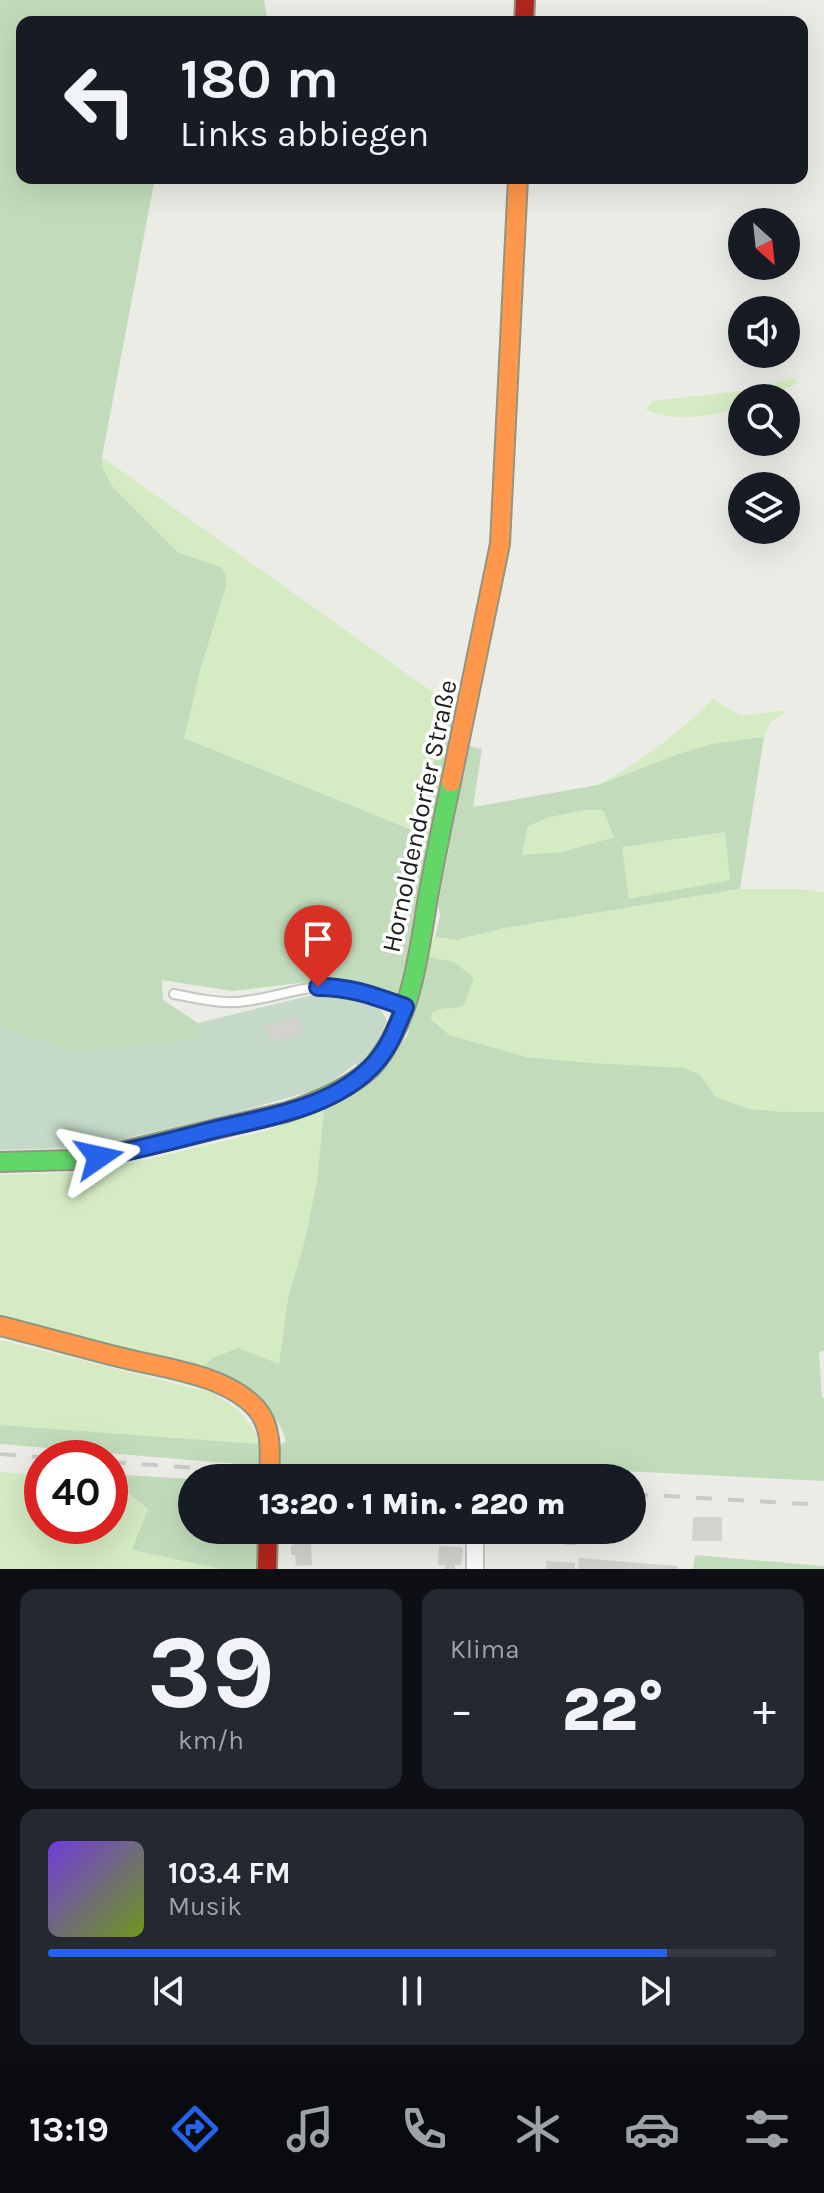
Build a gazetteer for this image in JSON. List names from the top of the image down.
{
  "streets": {
    "street": ["Hornoldendorfer Straße"]
  },
  "north": "bottom right",
  "page": {
    "turn": ["180 m", "Links abbiegen"],
    "limit": "40",
    "trip": "13:20 · 1 Min. · 220 m",
    "tile": [
      ["39", "km/h"],
      "Klima"
    ],
    "heat": ["−", "22°", "+"],
    "song": ["103.4 FM", "Musik"],
    "tabs": "13:19"
  }
}
